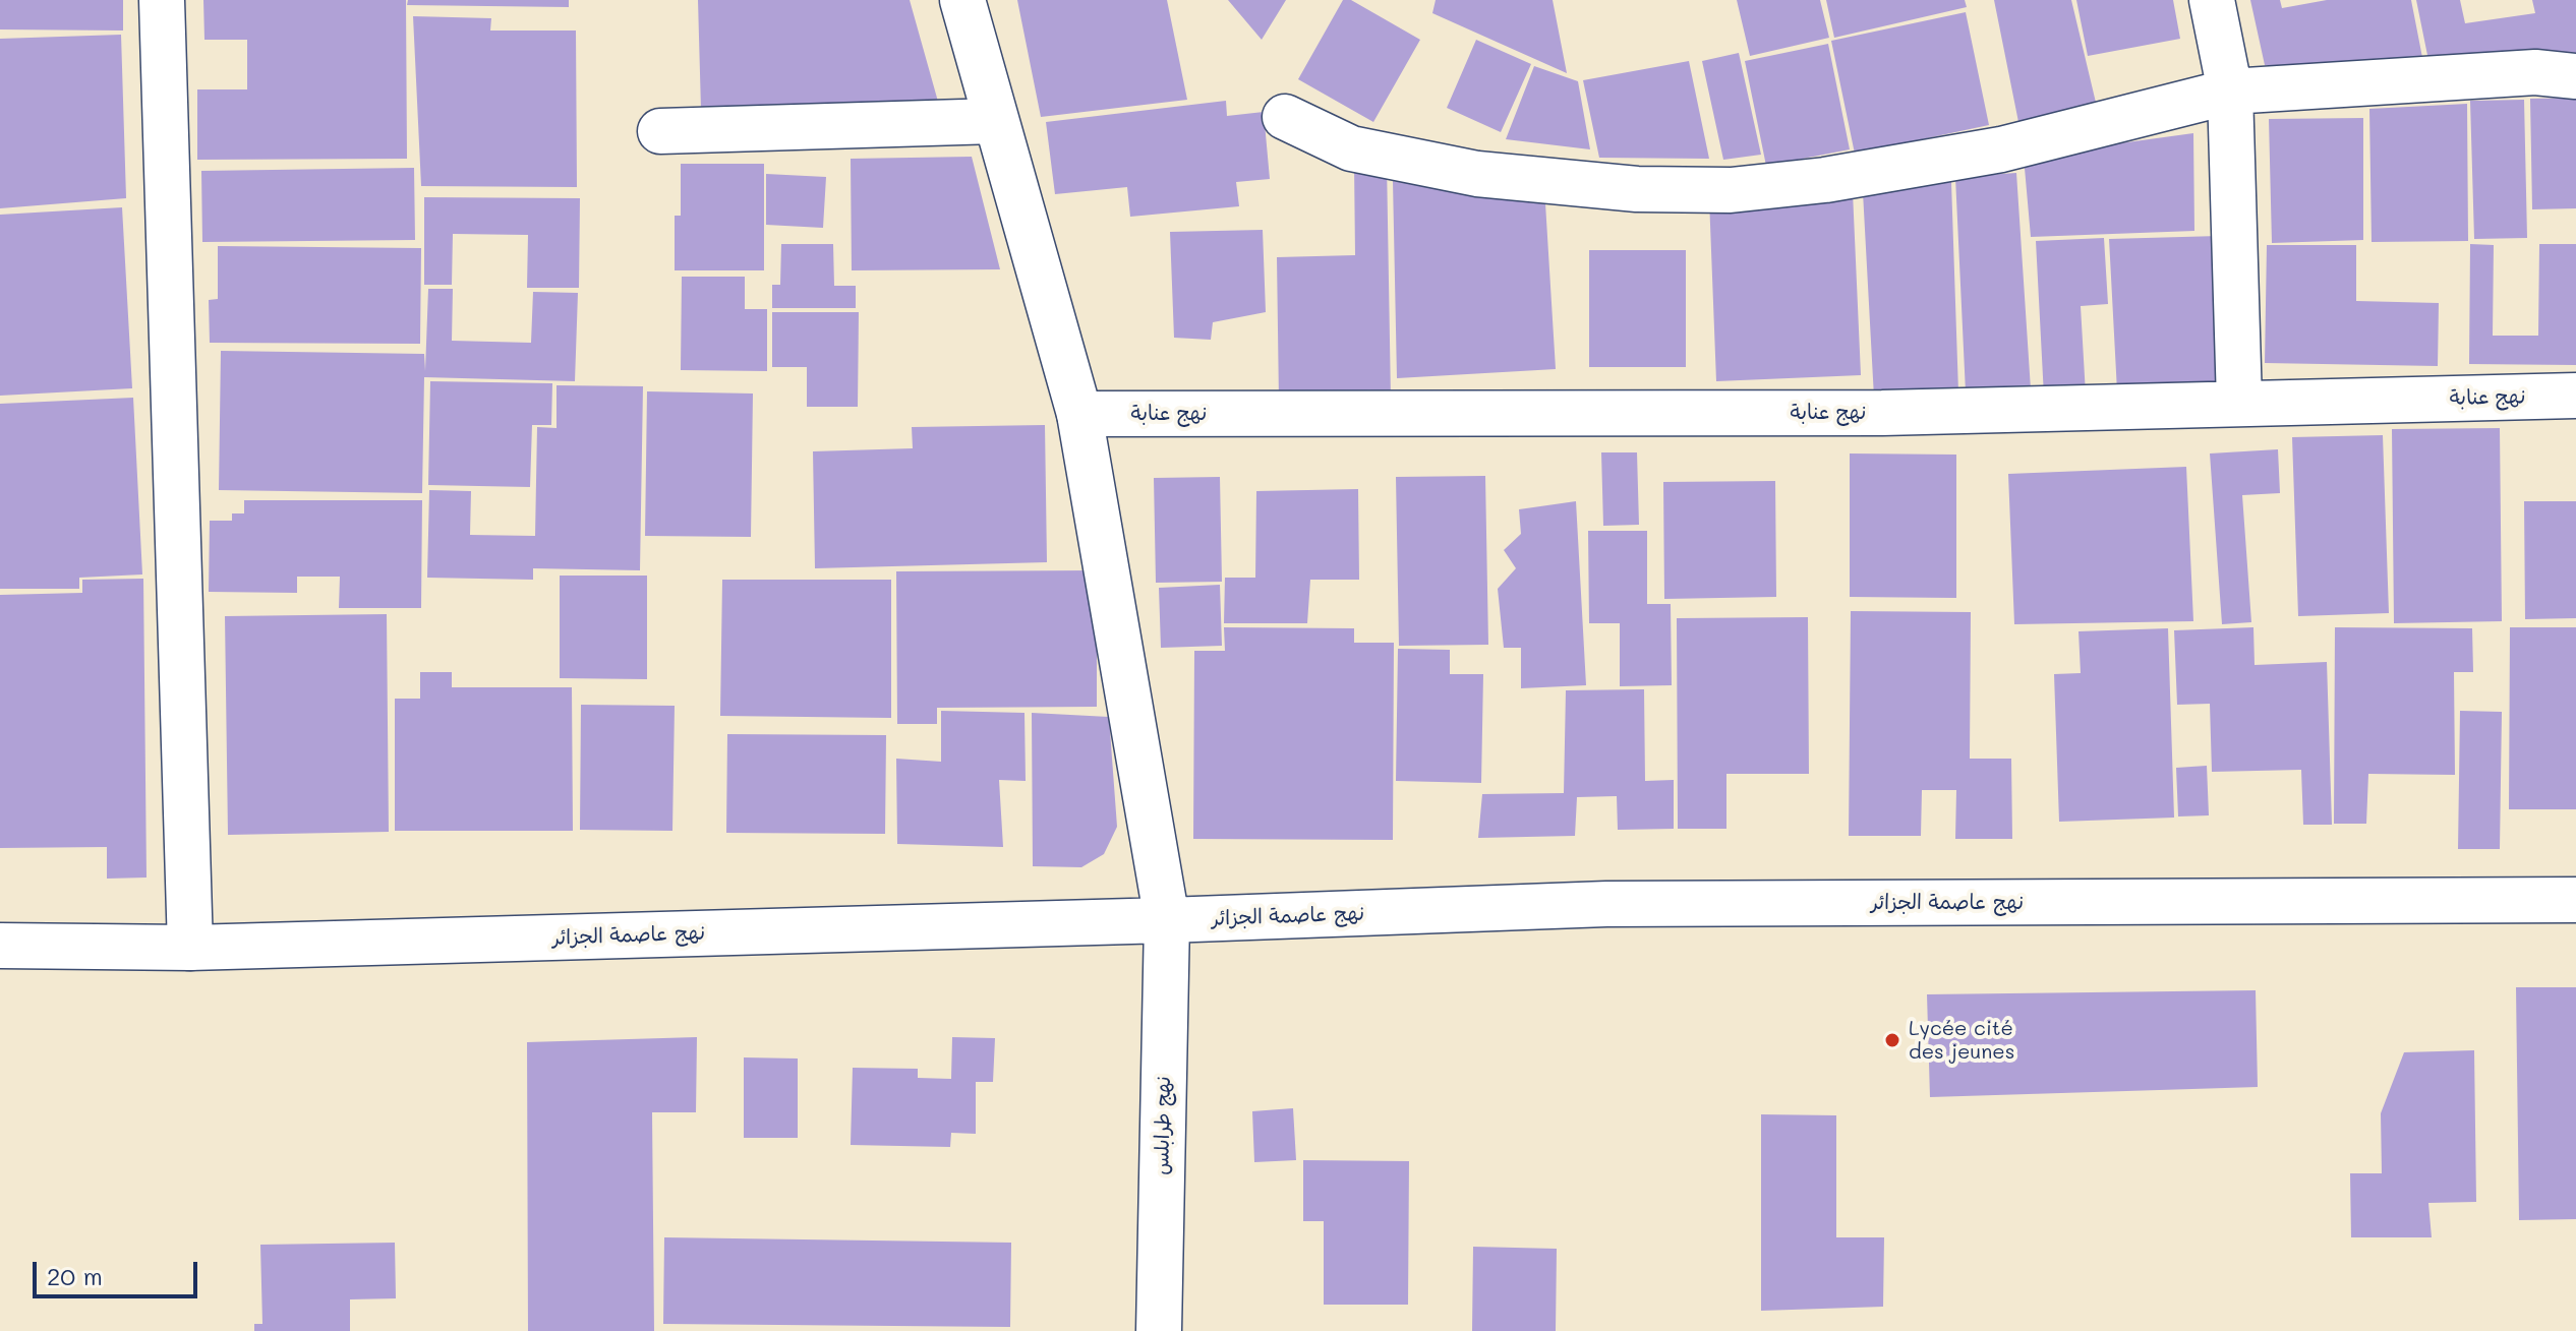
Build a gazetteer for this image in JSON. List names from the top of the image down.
{
  "streets": {
    "street": ["نهج عنابة", "نهج عاصمة الجزائر", "نهج طرابلس"]
  },
  "crossings": [
    ["نهج عنابة", "نهج طرابلس"],
    ["نهج عاصمة الجزائر", "نهج طرابلس"]
  ],
  "places": ["Lycée cité des jeunes"],
  "scale_bar": "20 m"
}
